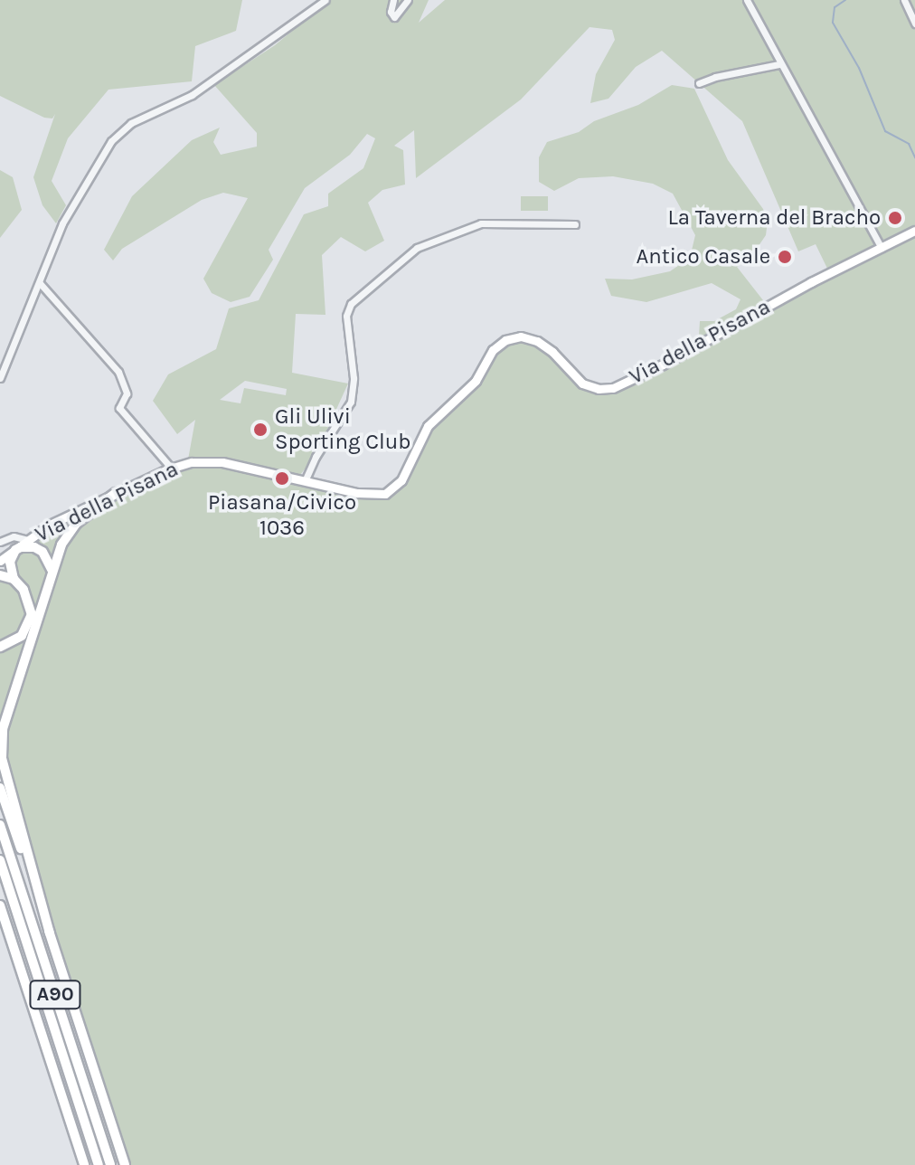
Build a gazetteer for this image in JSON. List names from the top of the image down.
{
  "streets": {
    "highway": ["A90"],
    "main road": ["Via della Pisana"]
  },
  "places": [
    "La Taverna del Bracho",
    "Antico Casale",
    "Gli Ulivi Sporting Club",
    "Piasana/Civico 1036"
  ]
}
